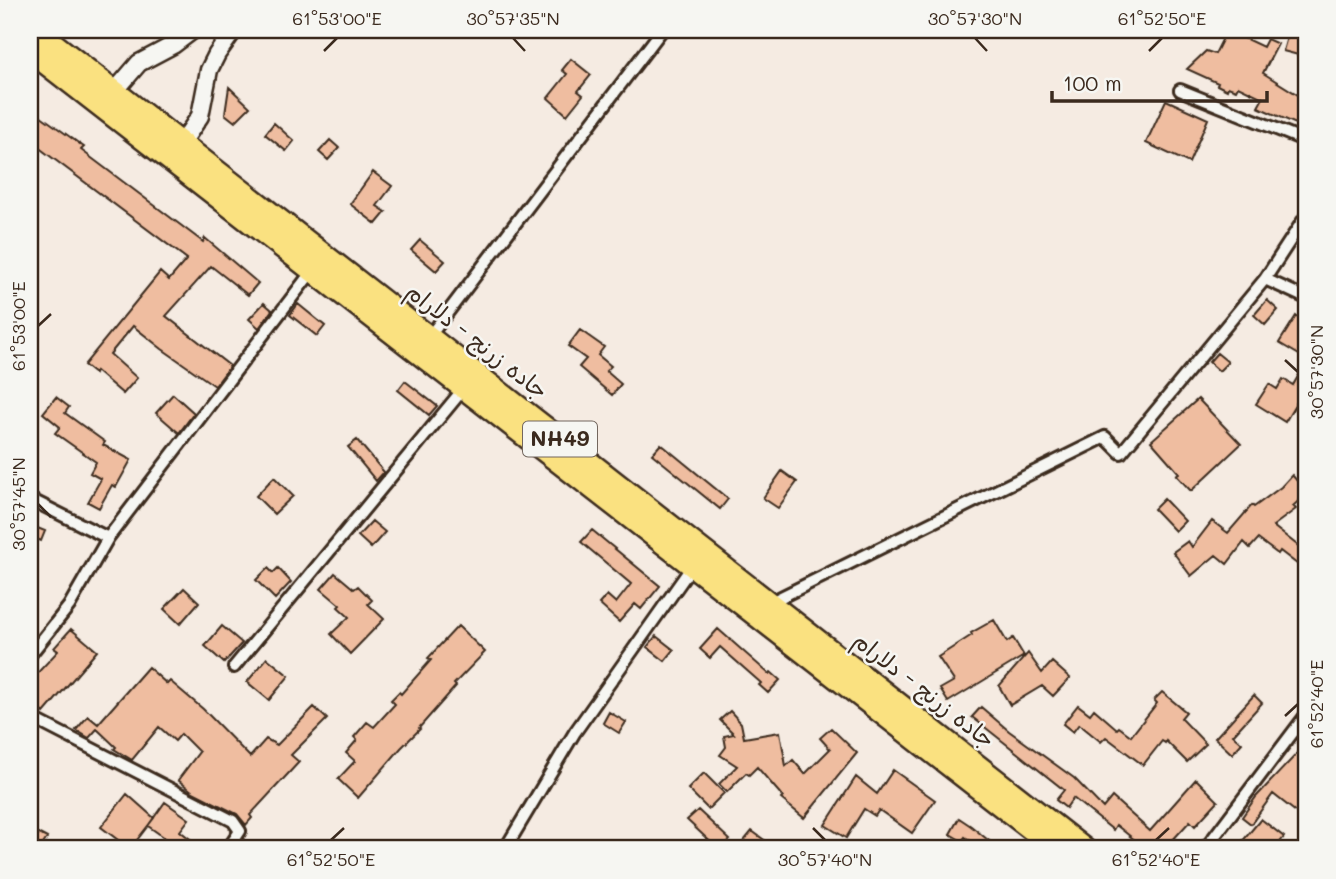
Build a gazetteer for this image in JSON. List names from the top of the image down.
{
  "streets": {
    "highway": ["جاده زرنج - دلارام", "NH49"]
  },
  "scale_bar": "100 m",
  "coordinates": [
    "61°53'00\"E",
    "30°57'35\"N",
    "30°57'30\"N",
    "61°52'50\"E",
    "30°57'45\"N",
    "61°52'40\"E",
    "30°57'40\"N"
  ]
}
